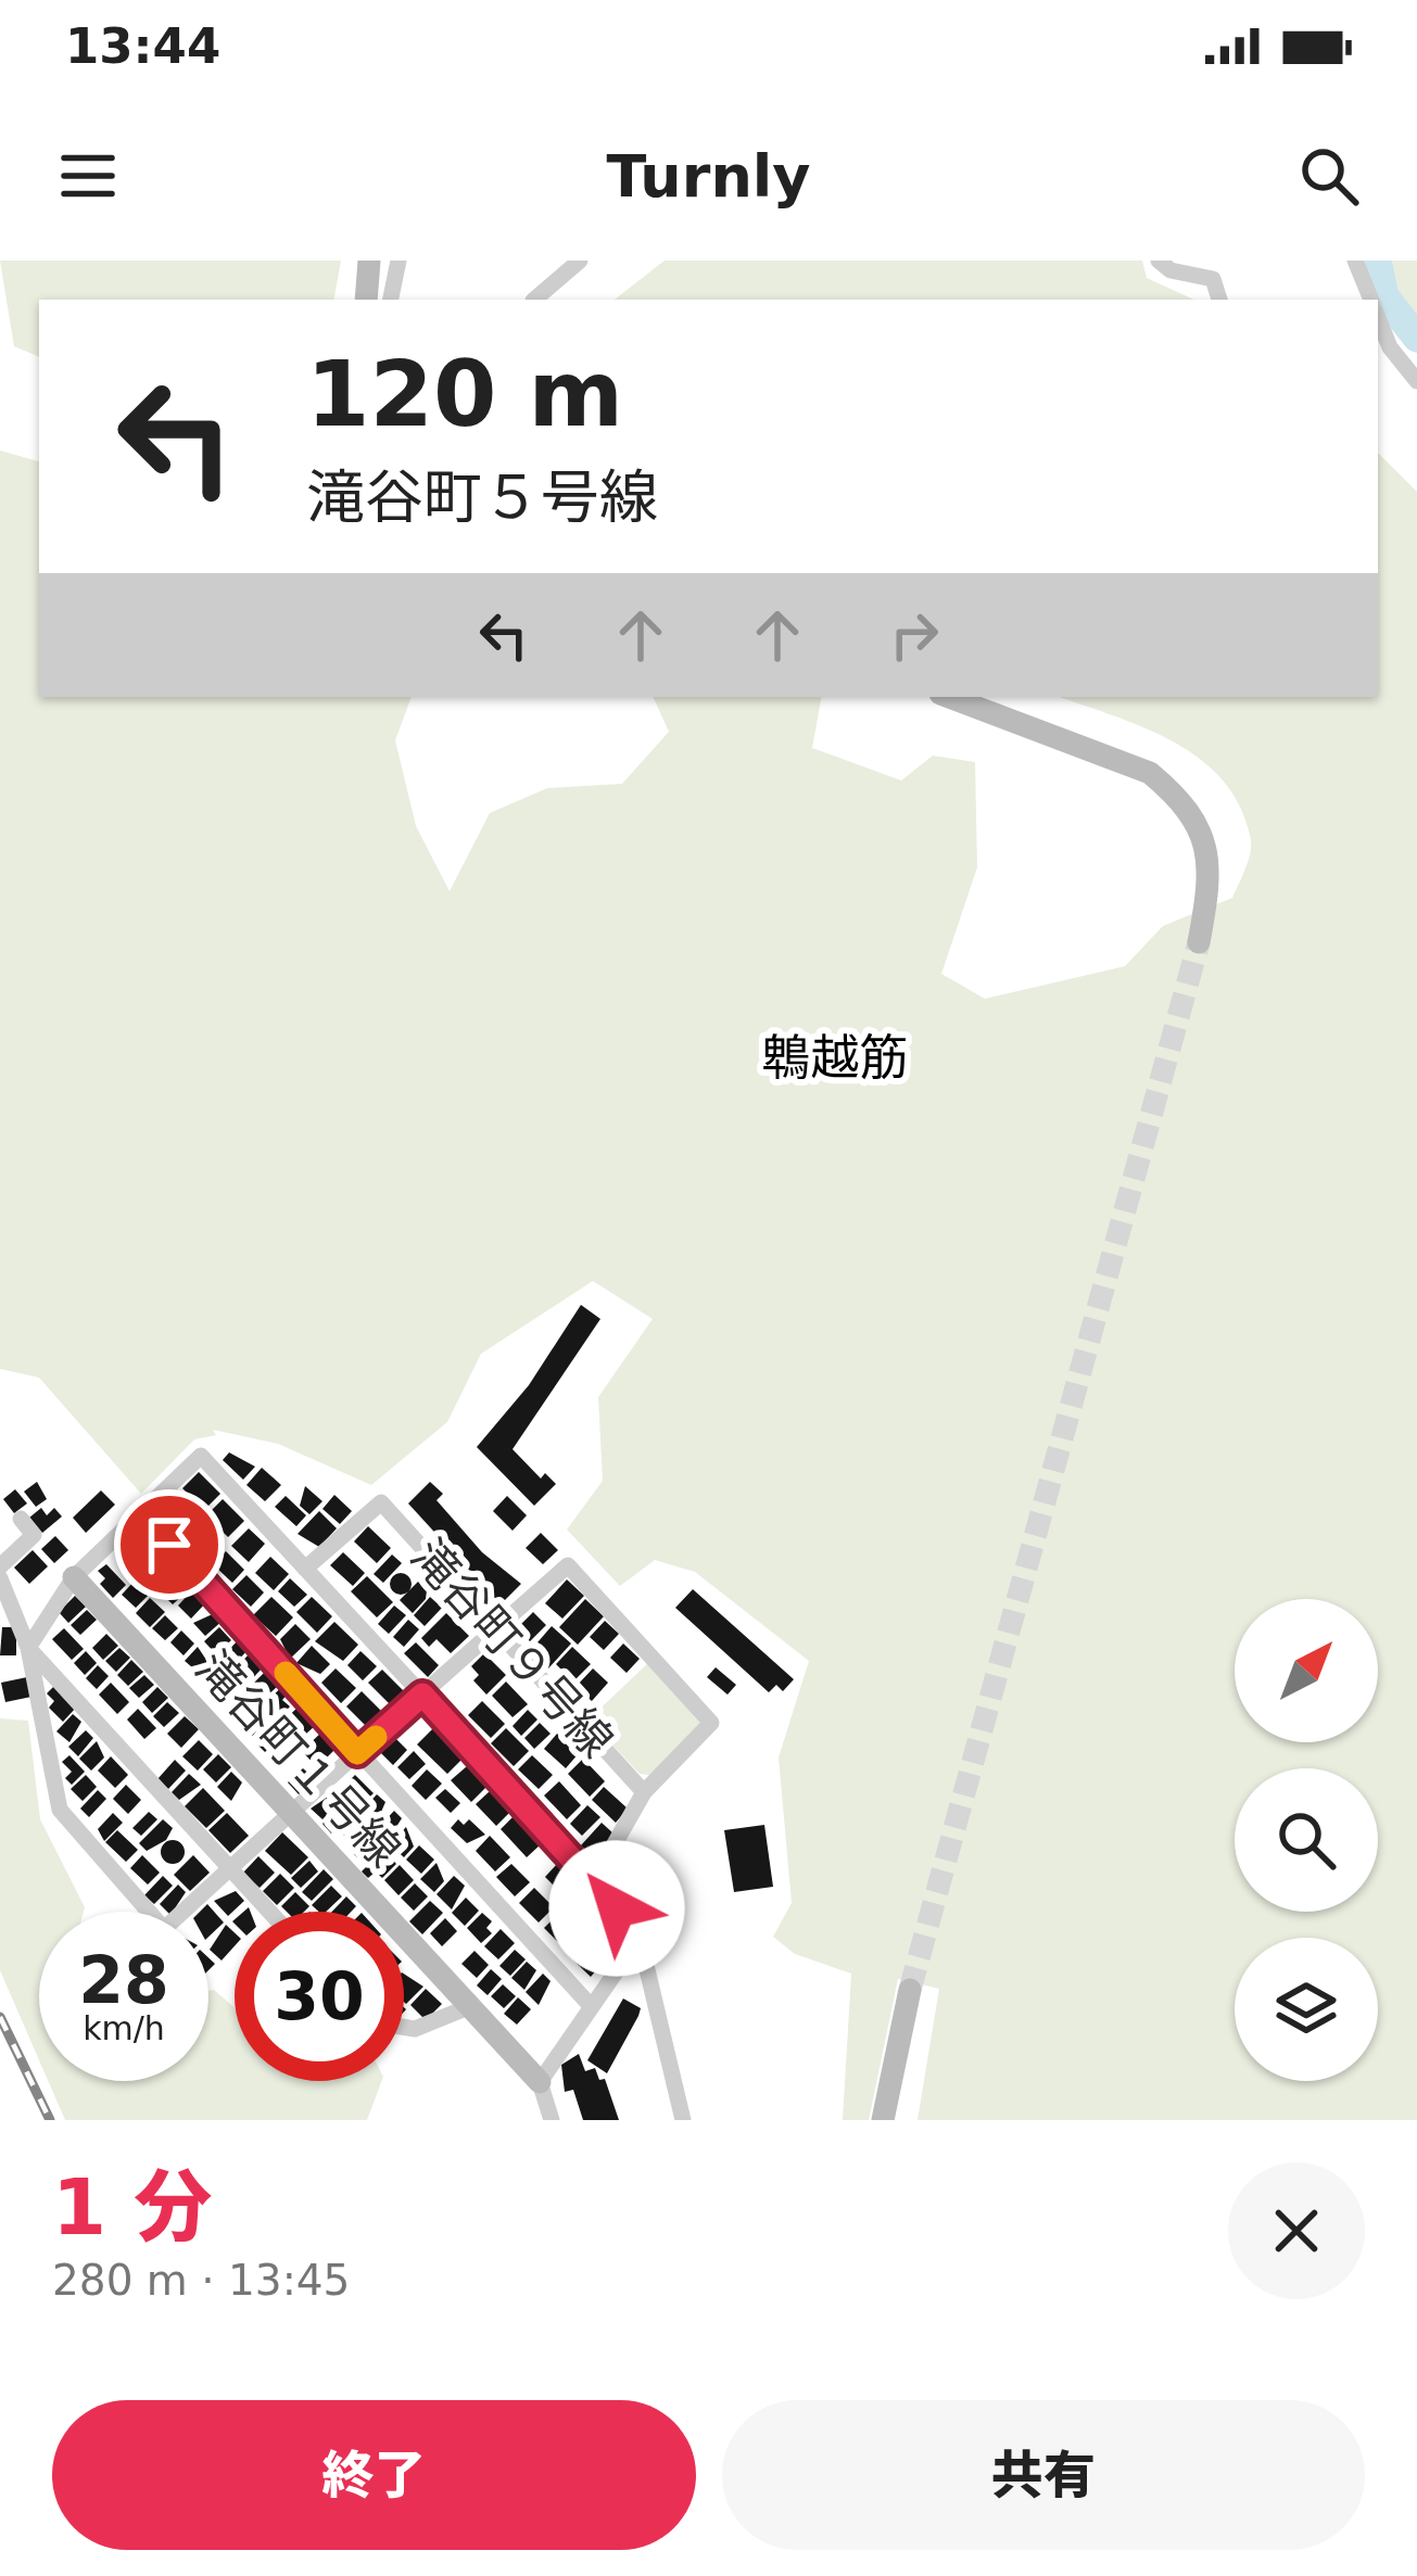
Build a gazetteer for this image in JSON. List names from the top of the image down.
{
  "streets": {
    "street": ["滝谷町９号線", "滝谷町１号線"]
  },
  "districts": ["鵯越筋"],
  "north": "top right",
  "page": {
    "status": "13:44",
    "header": "Turnly",
    "turn": ["120 m", "滝谷町５号線"],
    "speed": "28 km/h",
    "limit": "30",
    "heading": ["1 分", "280 m · 13:45"],
    "buttons": ["終了", "共有"]
  }
}
